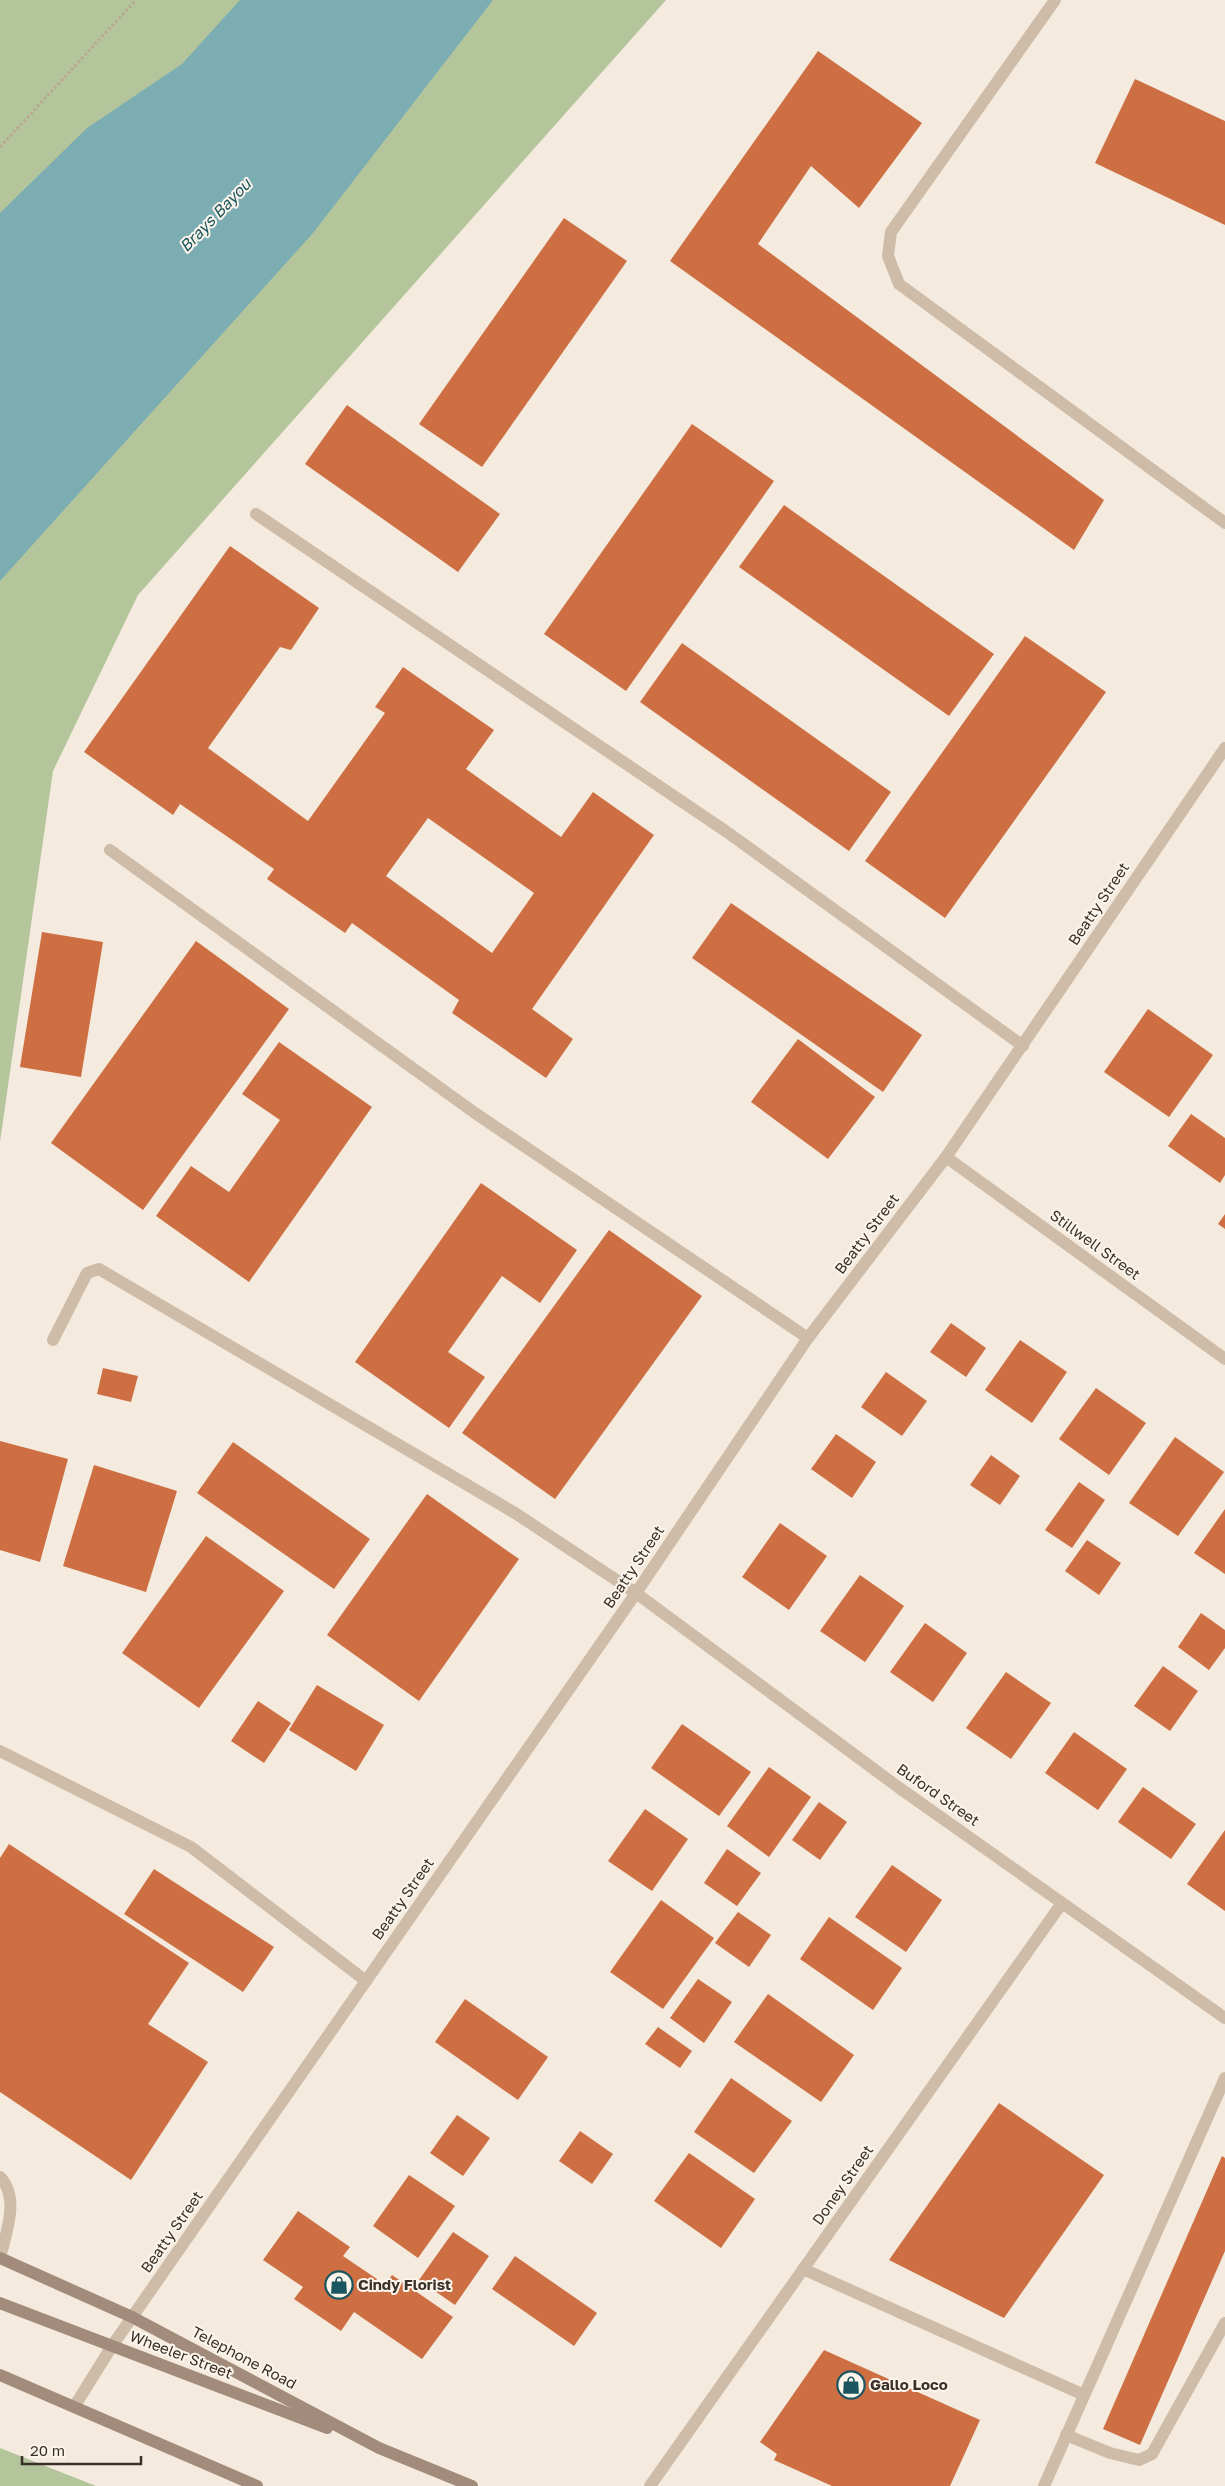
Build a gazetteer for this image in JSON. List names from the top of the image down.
{
  "streets": {
    "main road": ["Wheeler Street", "Telephone Road"],
    "street": [
      "Beatty Street",
      "Stillwell Street",
      "Buford Street",
      "Doney Street"
    ]
  },
  "crossings": [
    ["Beatty Street", "Stillwell Street"],
    ["Beatty Street", "Buford Street"],
    ["Beatty Street", "Wheeler Street"],
    ["Beatty Street", "Telephone Road"],
    ["Buford Street", "Doney Street"],
    ["Wheeler Street", "Telephone Road"]
  ],
  "water": ["Brays Bayou"],
  "places": {
    "shop": ["Cindy Florist", "Gallo Loco"]
  },
  "scale_bar": "20 m"
}
